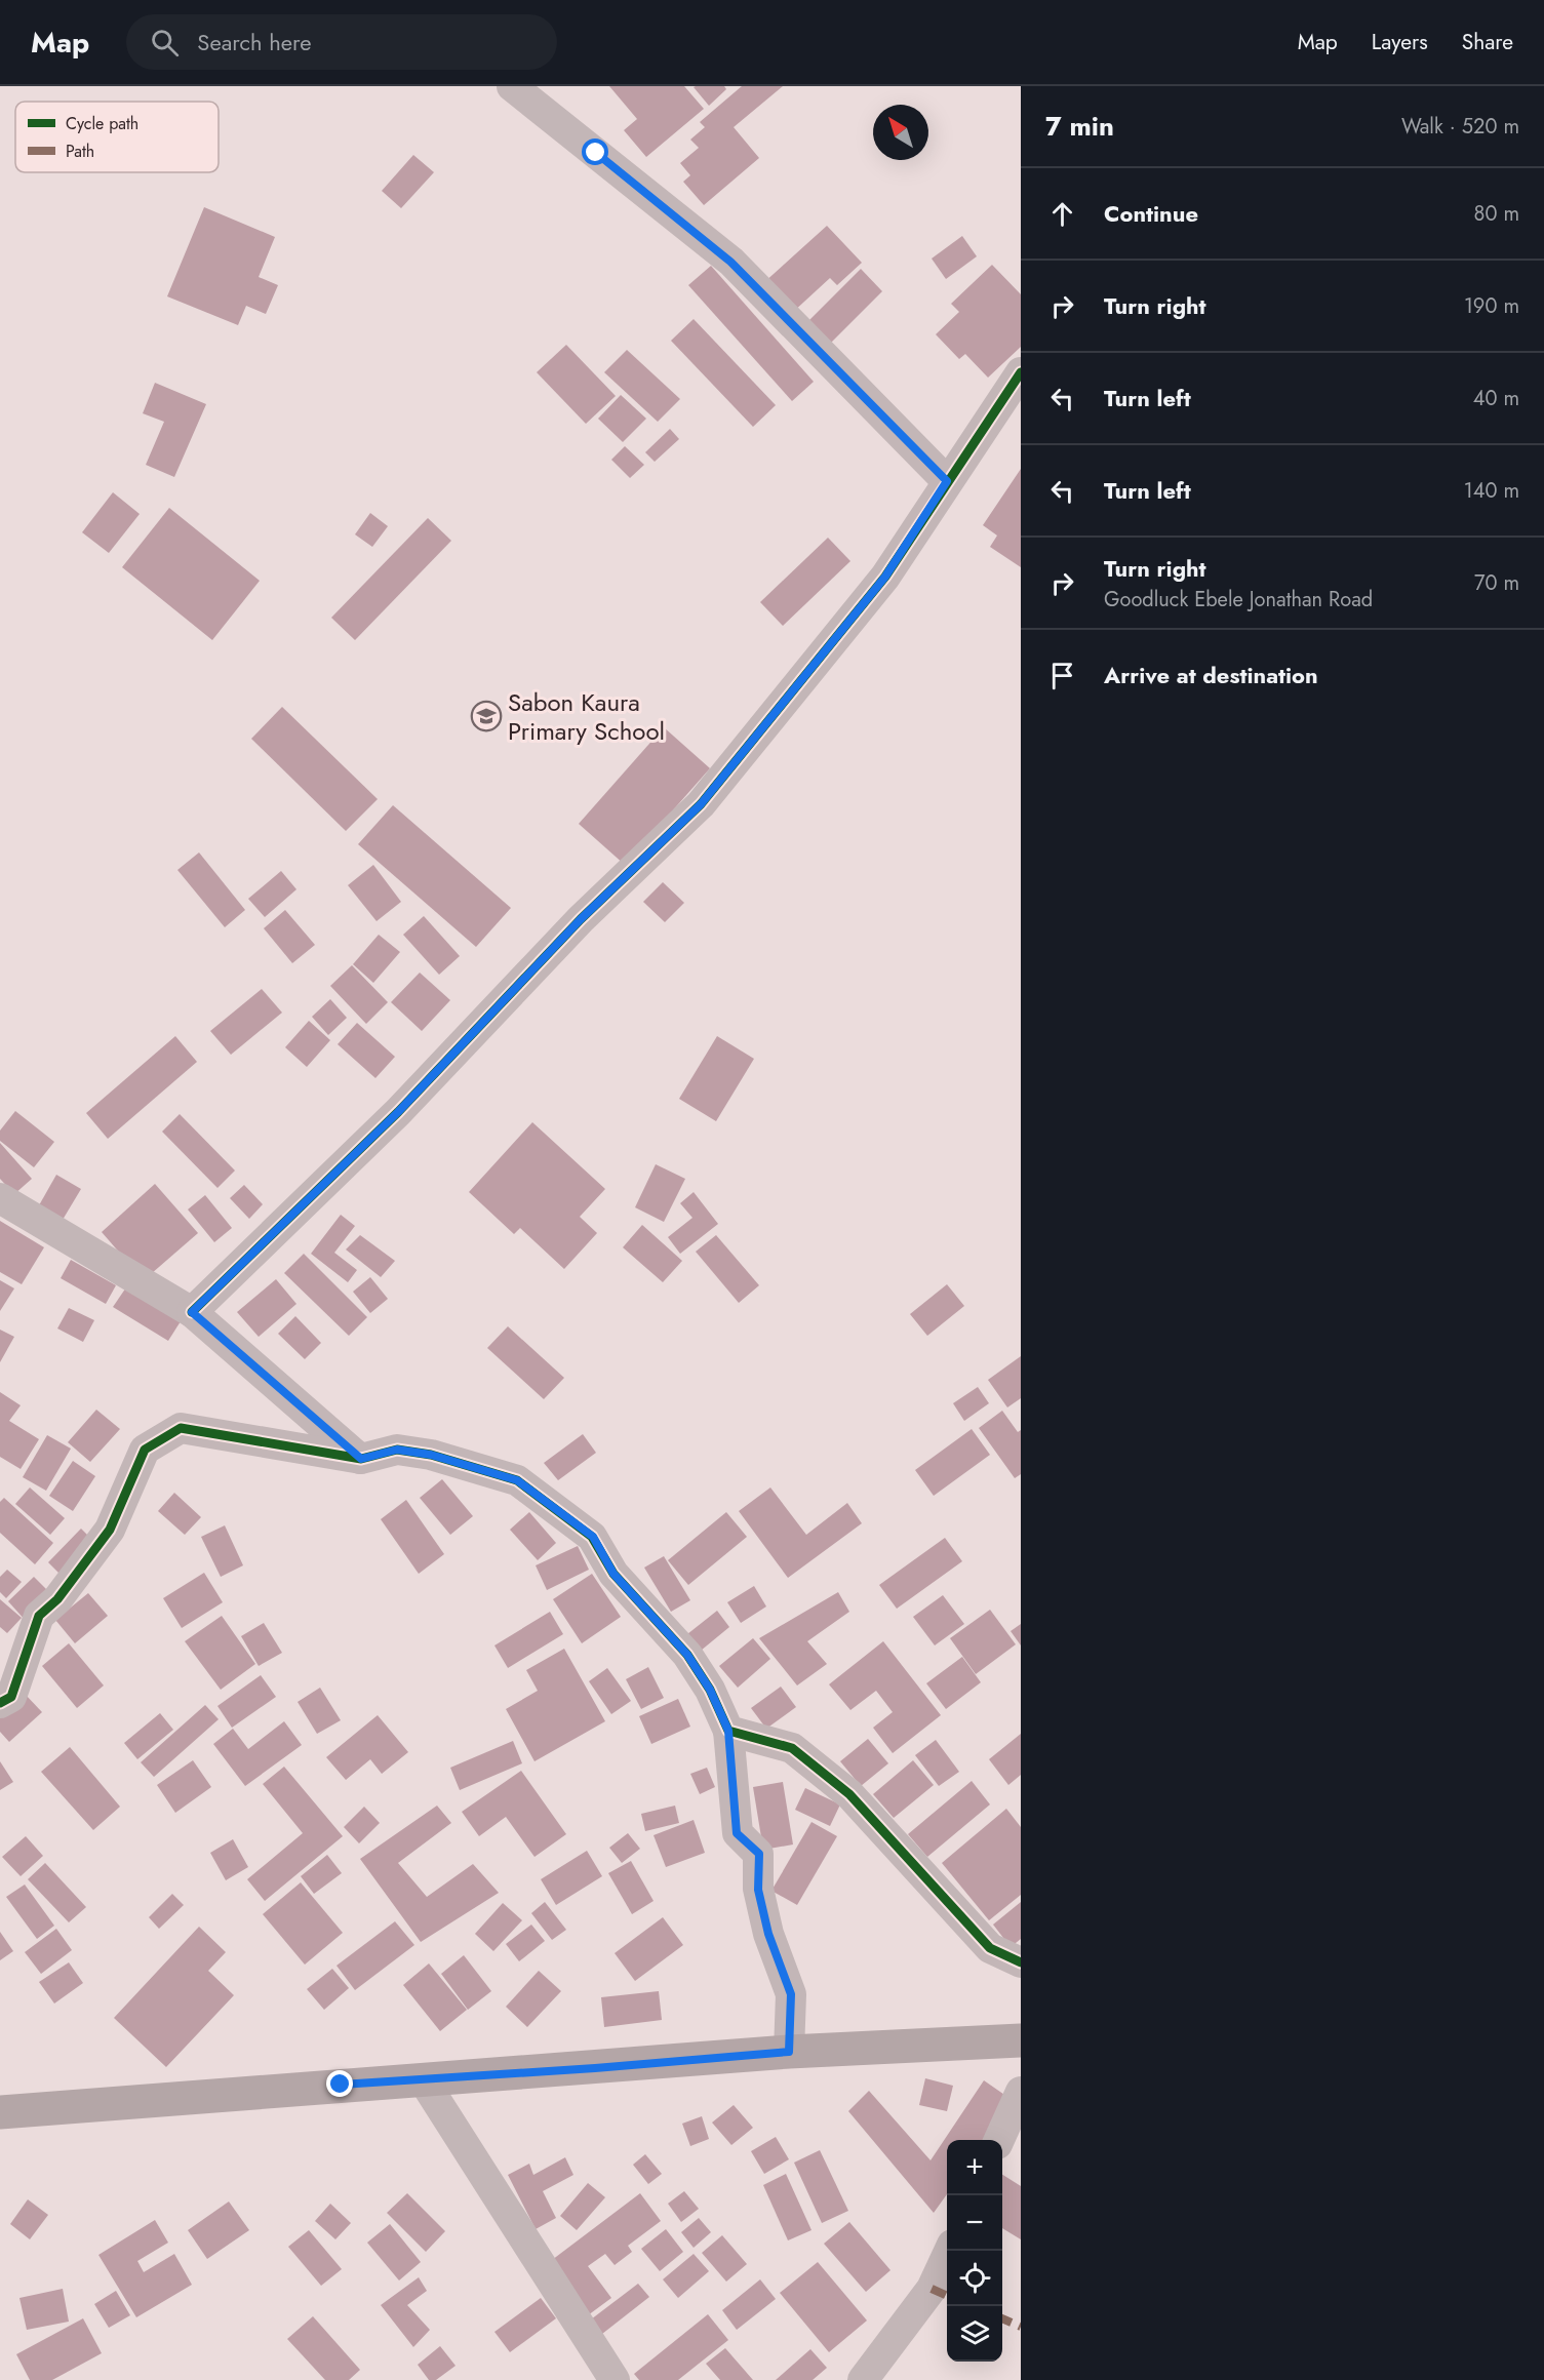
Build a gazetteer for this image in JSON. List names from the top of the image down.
{
  "places": {
    "school or university": ["Sabon Kaura Primary School"]
  },
  "legend": ["Cycle path", "Path"],
  "north": "top left",
  "page": {
    "header": "Map",
    "search": "Search here",
    "nav": ["Map", "Layers", "Share"],
    "heading": ["7 min", "Walk · 520 m"],
    "list": [
      ["Continue", "80 m"],
      ["Turn right", "190 m"],
      ["Turn left", "40 m"],
      ["Turn left", "140 m"],
      ["Turn right", "Goodluck Ebele Jonathan Road", "70 m"],
      "Arrive at destination"
    ],
    "map_buttons": ["+", "−"]
  }
}
